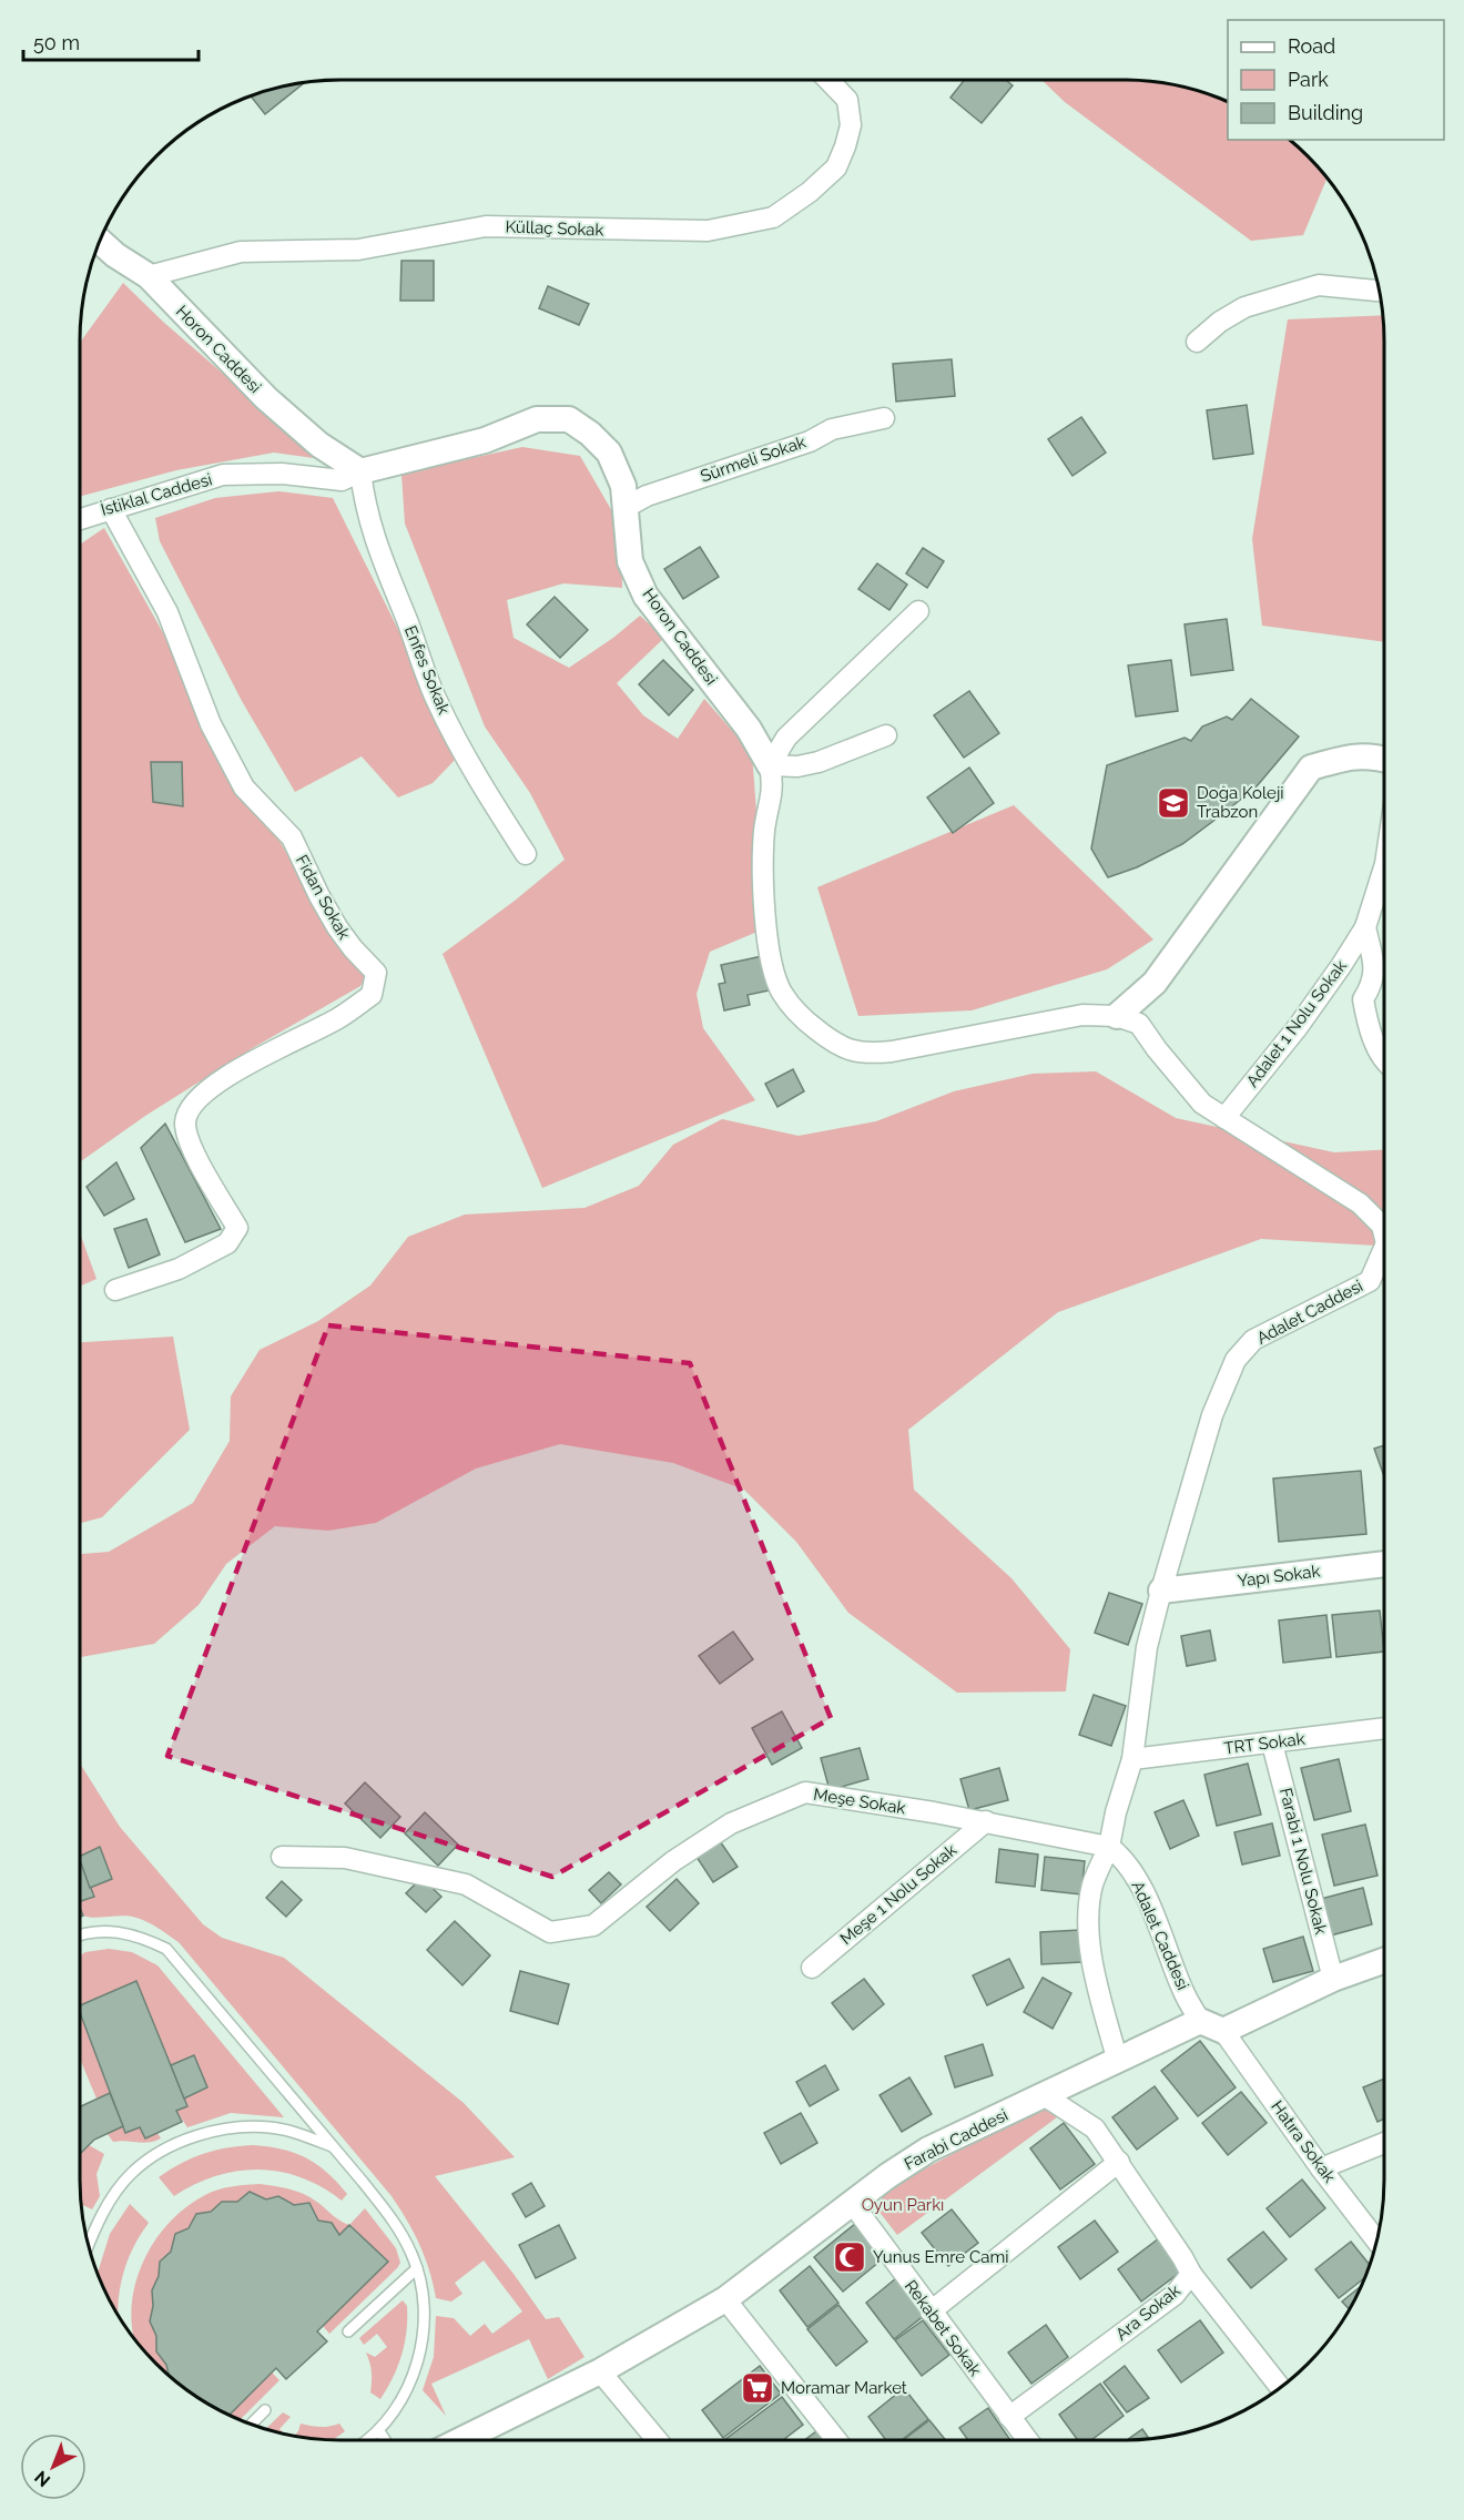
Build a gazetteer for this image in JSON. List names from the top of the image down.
{
  "streets": {
    "street": [
      "Küllaç Sokak",
      "Horon Caddesi",
      "Sürmeli Sokak",
      "İstiklal Caddesi",
      "Enfes Sokak",
      "Fidan Sokak",
      "Adalet 1 Nolu Sokak",
      "Adalet Caddesi",
      "Yapı Sokak",
      "TRT Sokak",
      "Meşe Sokak",
      "Farabi 1 Nolu Sokak",
      "Meşe 1 Nolu Sokak",
      "Farabi Caddesi",
      "Hatıra Sokak",
      "Ara Sokak",
      "Rekabet Sokak"
    ]
  },
  "crossings": [
    ["Küllaç Sokak", "Horon Caddesi"],
    ["Horon Caddesi", "Sürmeli Sokak"],
    ["Horon Caddesi", "İstiklal Caddesi"],
    ["Horon Caddesi", "Enfes Sokak"],
    ["Horon Caddesi", "Adalet Caddesi"],
    ["İstiklal Caddesi", "Enfes Sokak"],
    ["İstiklal Caddesi", "Fidan Sokak"],
    ["Adalet 1 Nolu Sokak", "Adalet Caddesi"],
    ["Adalet Caddesi", "Yapı Sokak"],
    ["Adalet Caddesi", "TRT Sokak"],
    ["Adalet Caddesi", "Meşe Sokak"],
    ["Adalet Caddesi", "Farabi Caddesi"],
    ["TRT Sokak", "Farabi 1 Nolu Sokak"],
    ["Meşe Sokak", "Meşe 1 Nolu Sokak"],
    ["Farabi Caddesi", "Ara Sokak"],
    ["Farabi Caddesi", "Rekabet Sokak"],
    ["Ara Sokak", "Rekabet Sokak"]
  ],
  "parks": ["Oyun Parkı"],
  "places": {
    "school or university": ["Doğa Koleji Trabzon"],
    "mosque": ["Yunus Emre Cami"],
    "supermarket": ["Moramar Market"]
  },
  "legend": ["Road", "Park", "Building"],
  "scale_bar": "50 m",
  "north": "bottom left"
}
